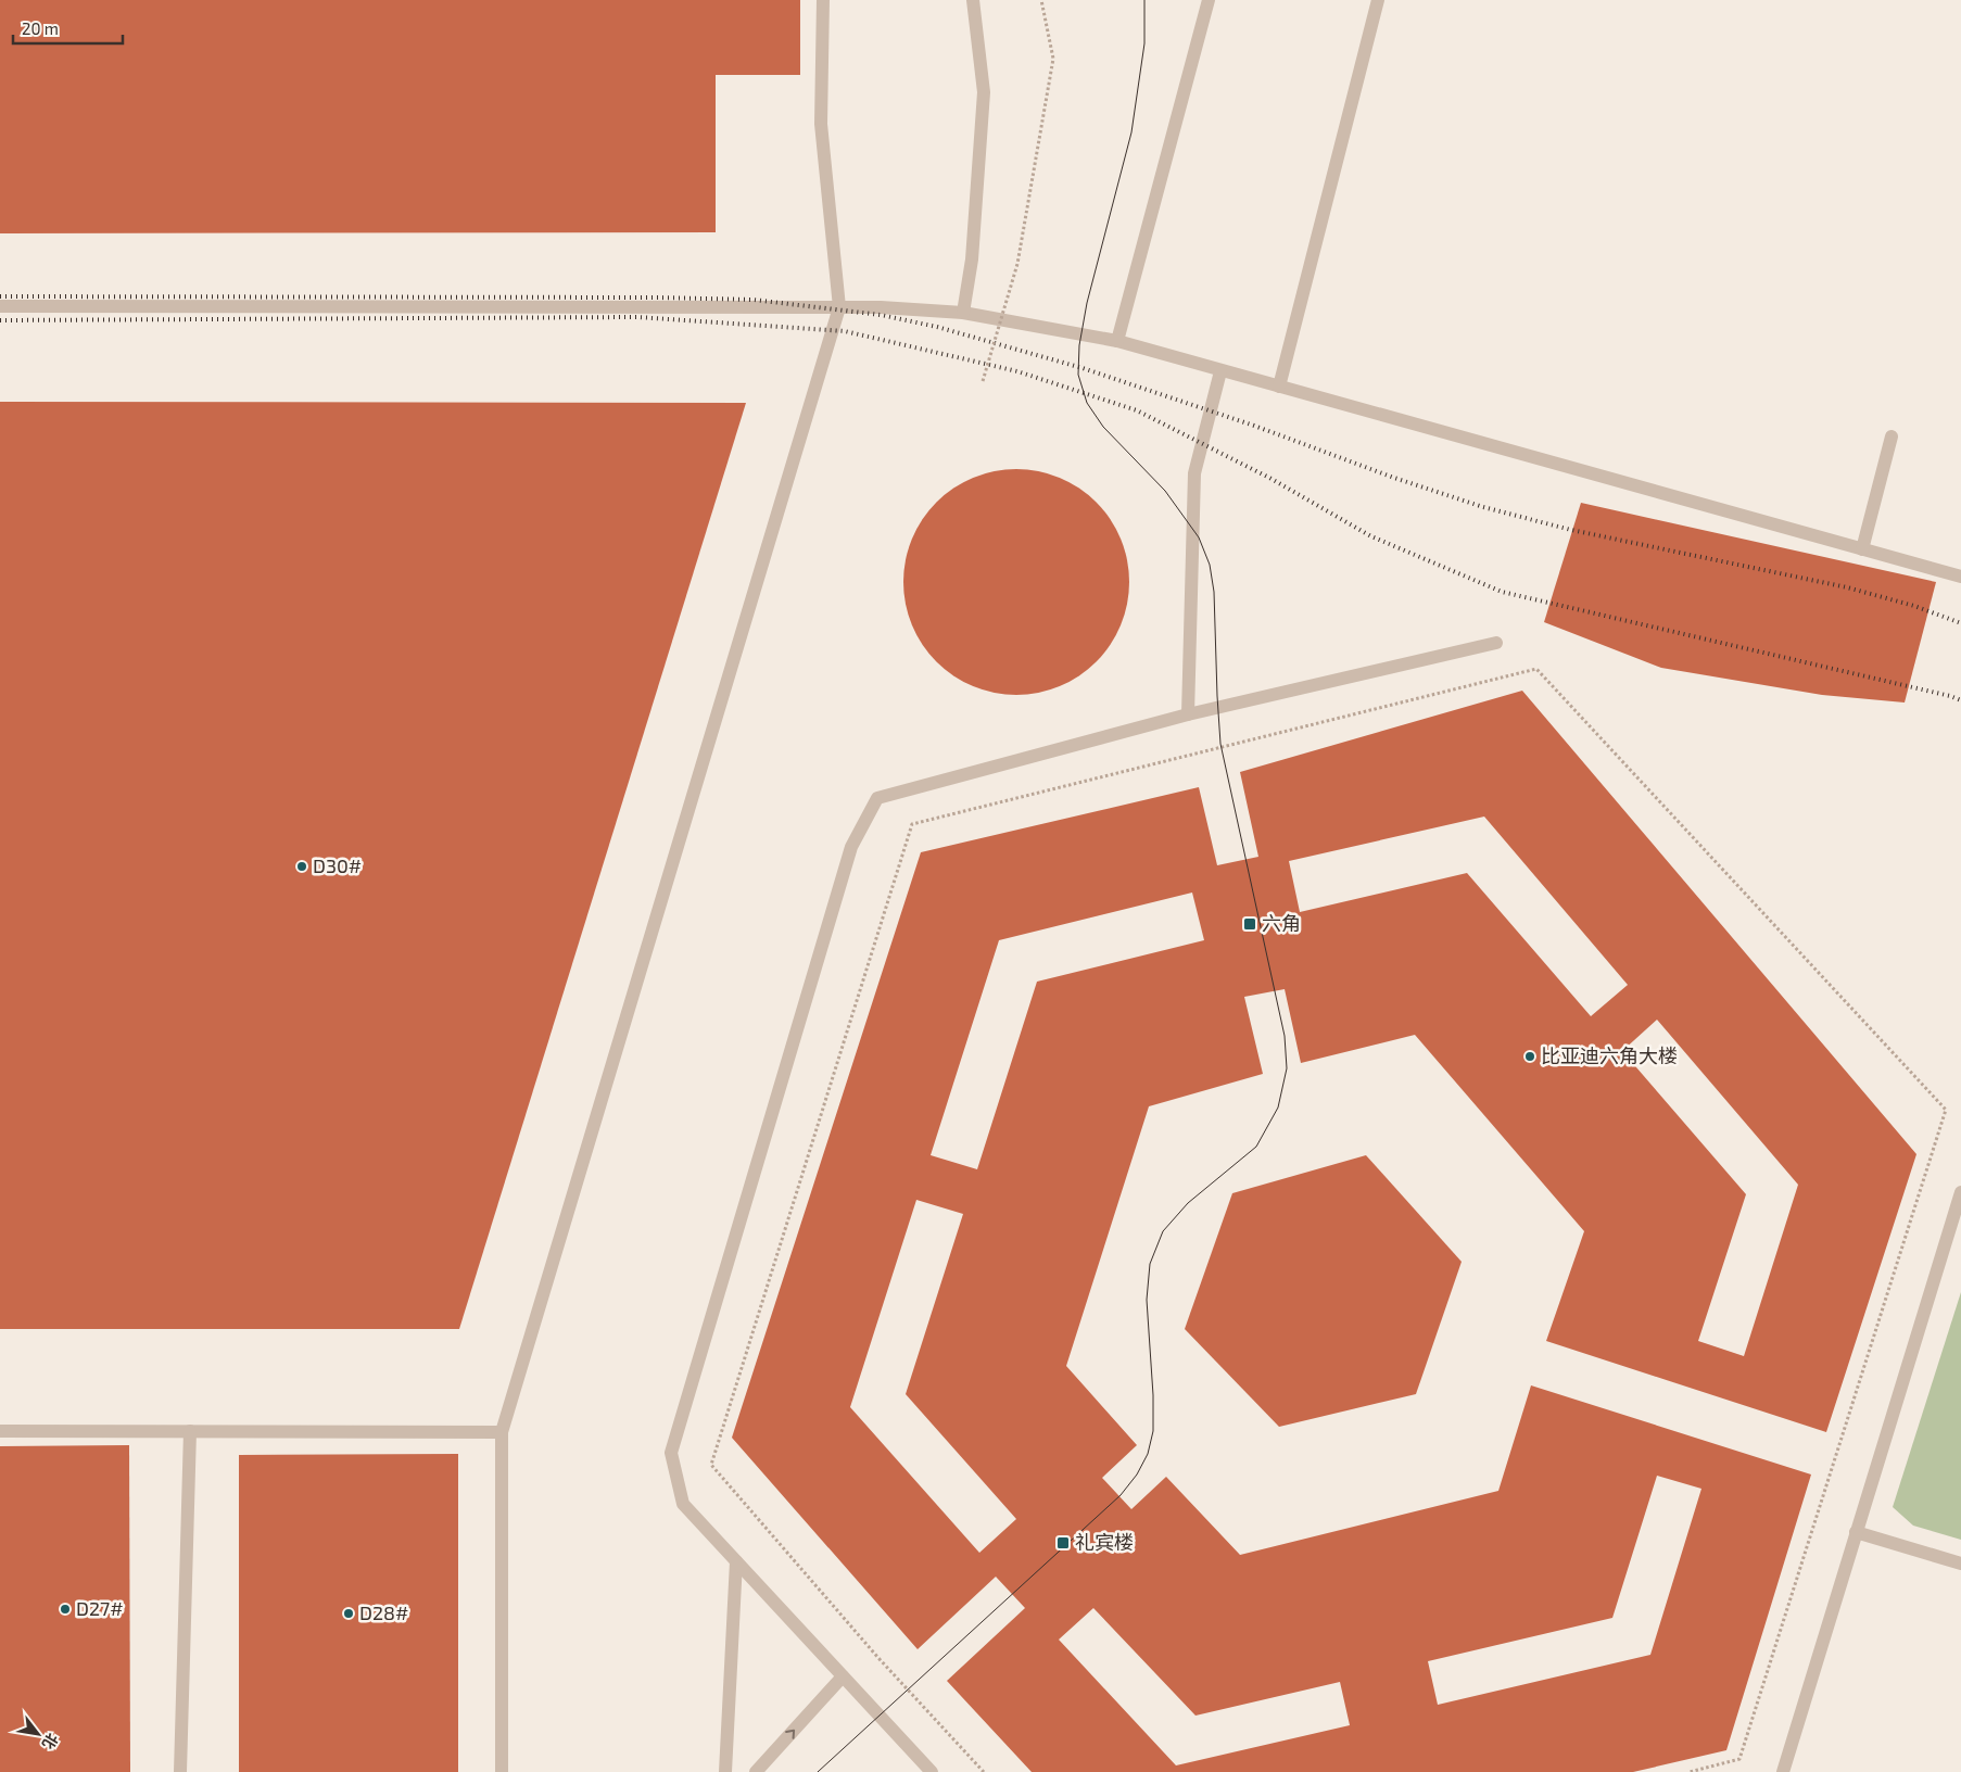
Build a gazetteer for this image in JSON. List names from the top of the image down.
{
  "places": {
    "other": [
      "D30#",
      "比亚迪六角大楼",
      "D27#",
      "D28#"
    ],
    "transit": ["六角", "礼宾楼"]
  },
  "scale_bar": "20 m",
  "north": "bottom right"
}
